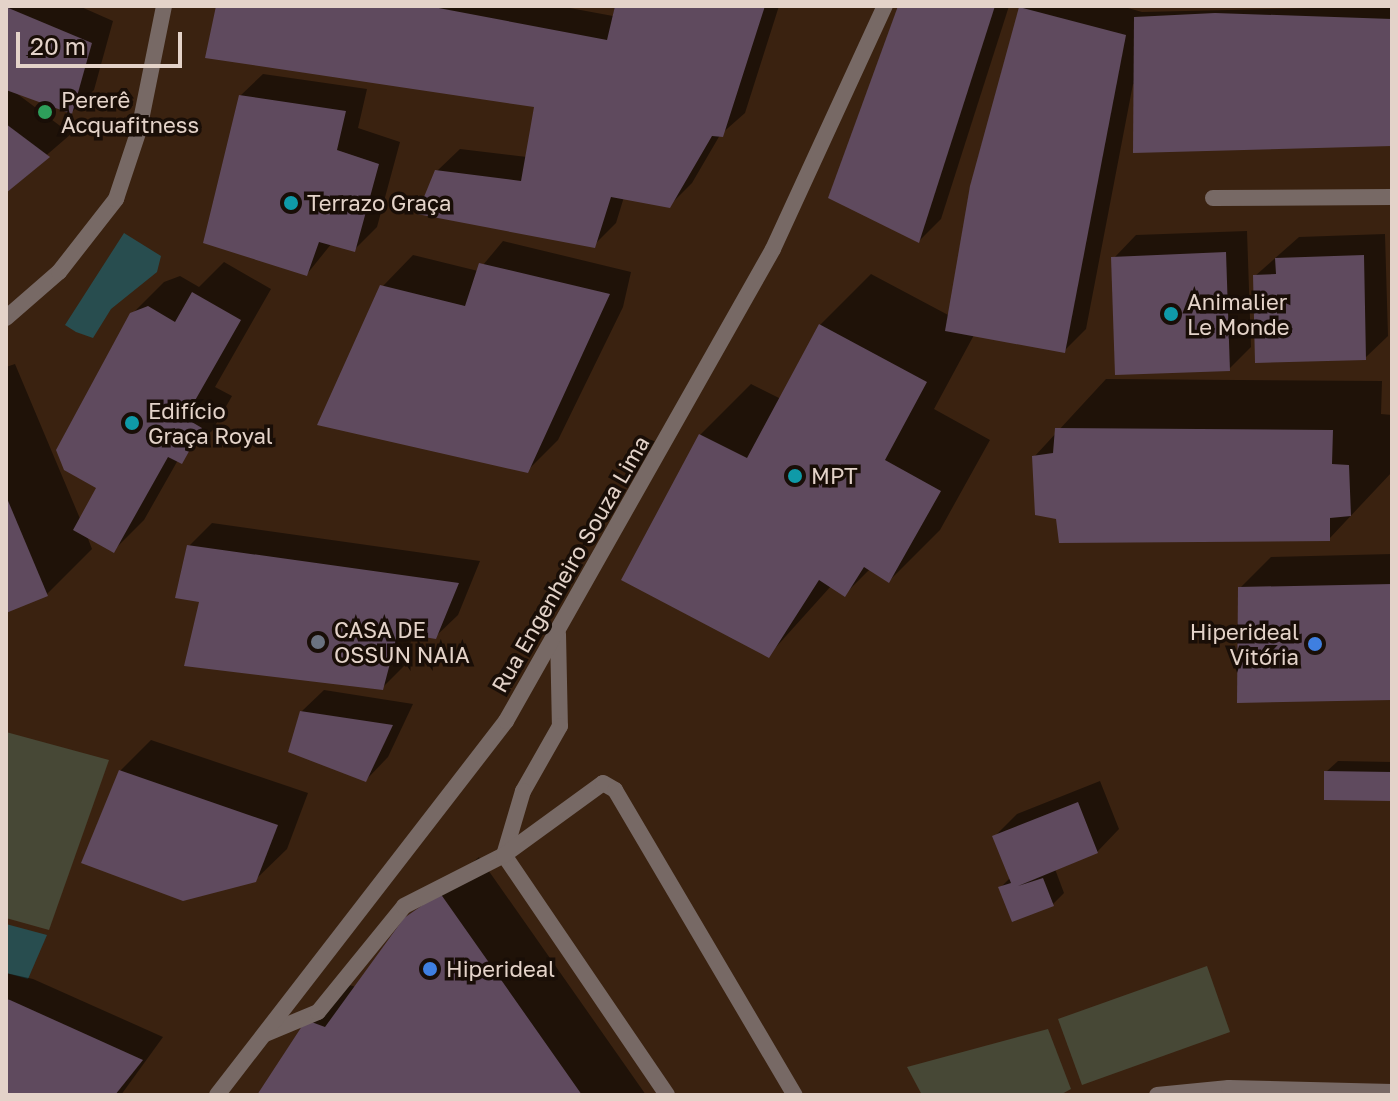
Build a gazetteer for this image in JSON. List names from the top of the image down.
{
  "streets": {
    "street": ["Rua Engenheiro Souza Lima"]
  },
  "places": [
    "Pererê Acquafitness",
    "Terrazo Graça",
    "Animalier Le Monde",
    "Edifício Graça Royal",
    "MPT",
    "CASA DE OSSUN NAIA",
    "Hiperideal Vitória",
    "Hiperideal"
  ],
  "scale_bar": "20 m"
}
